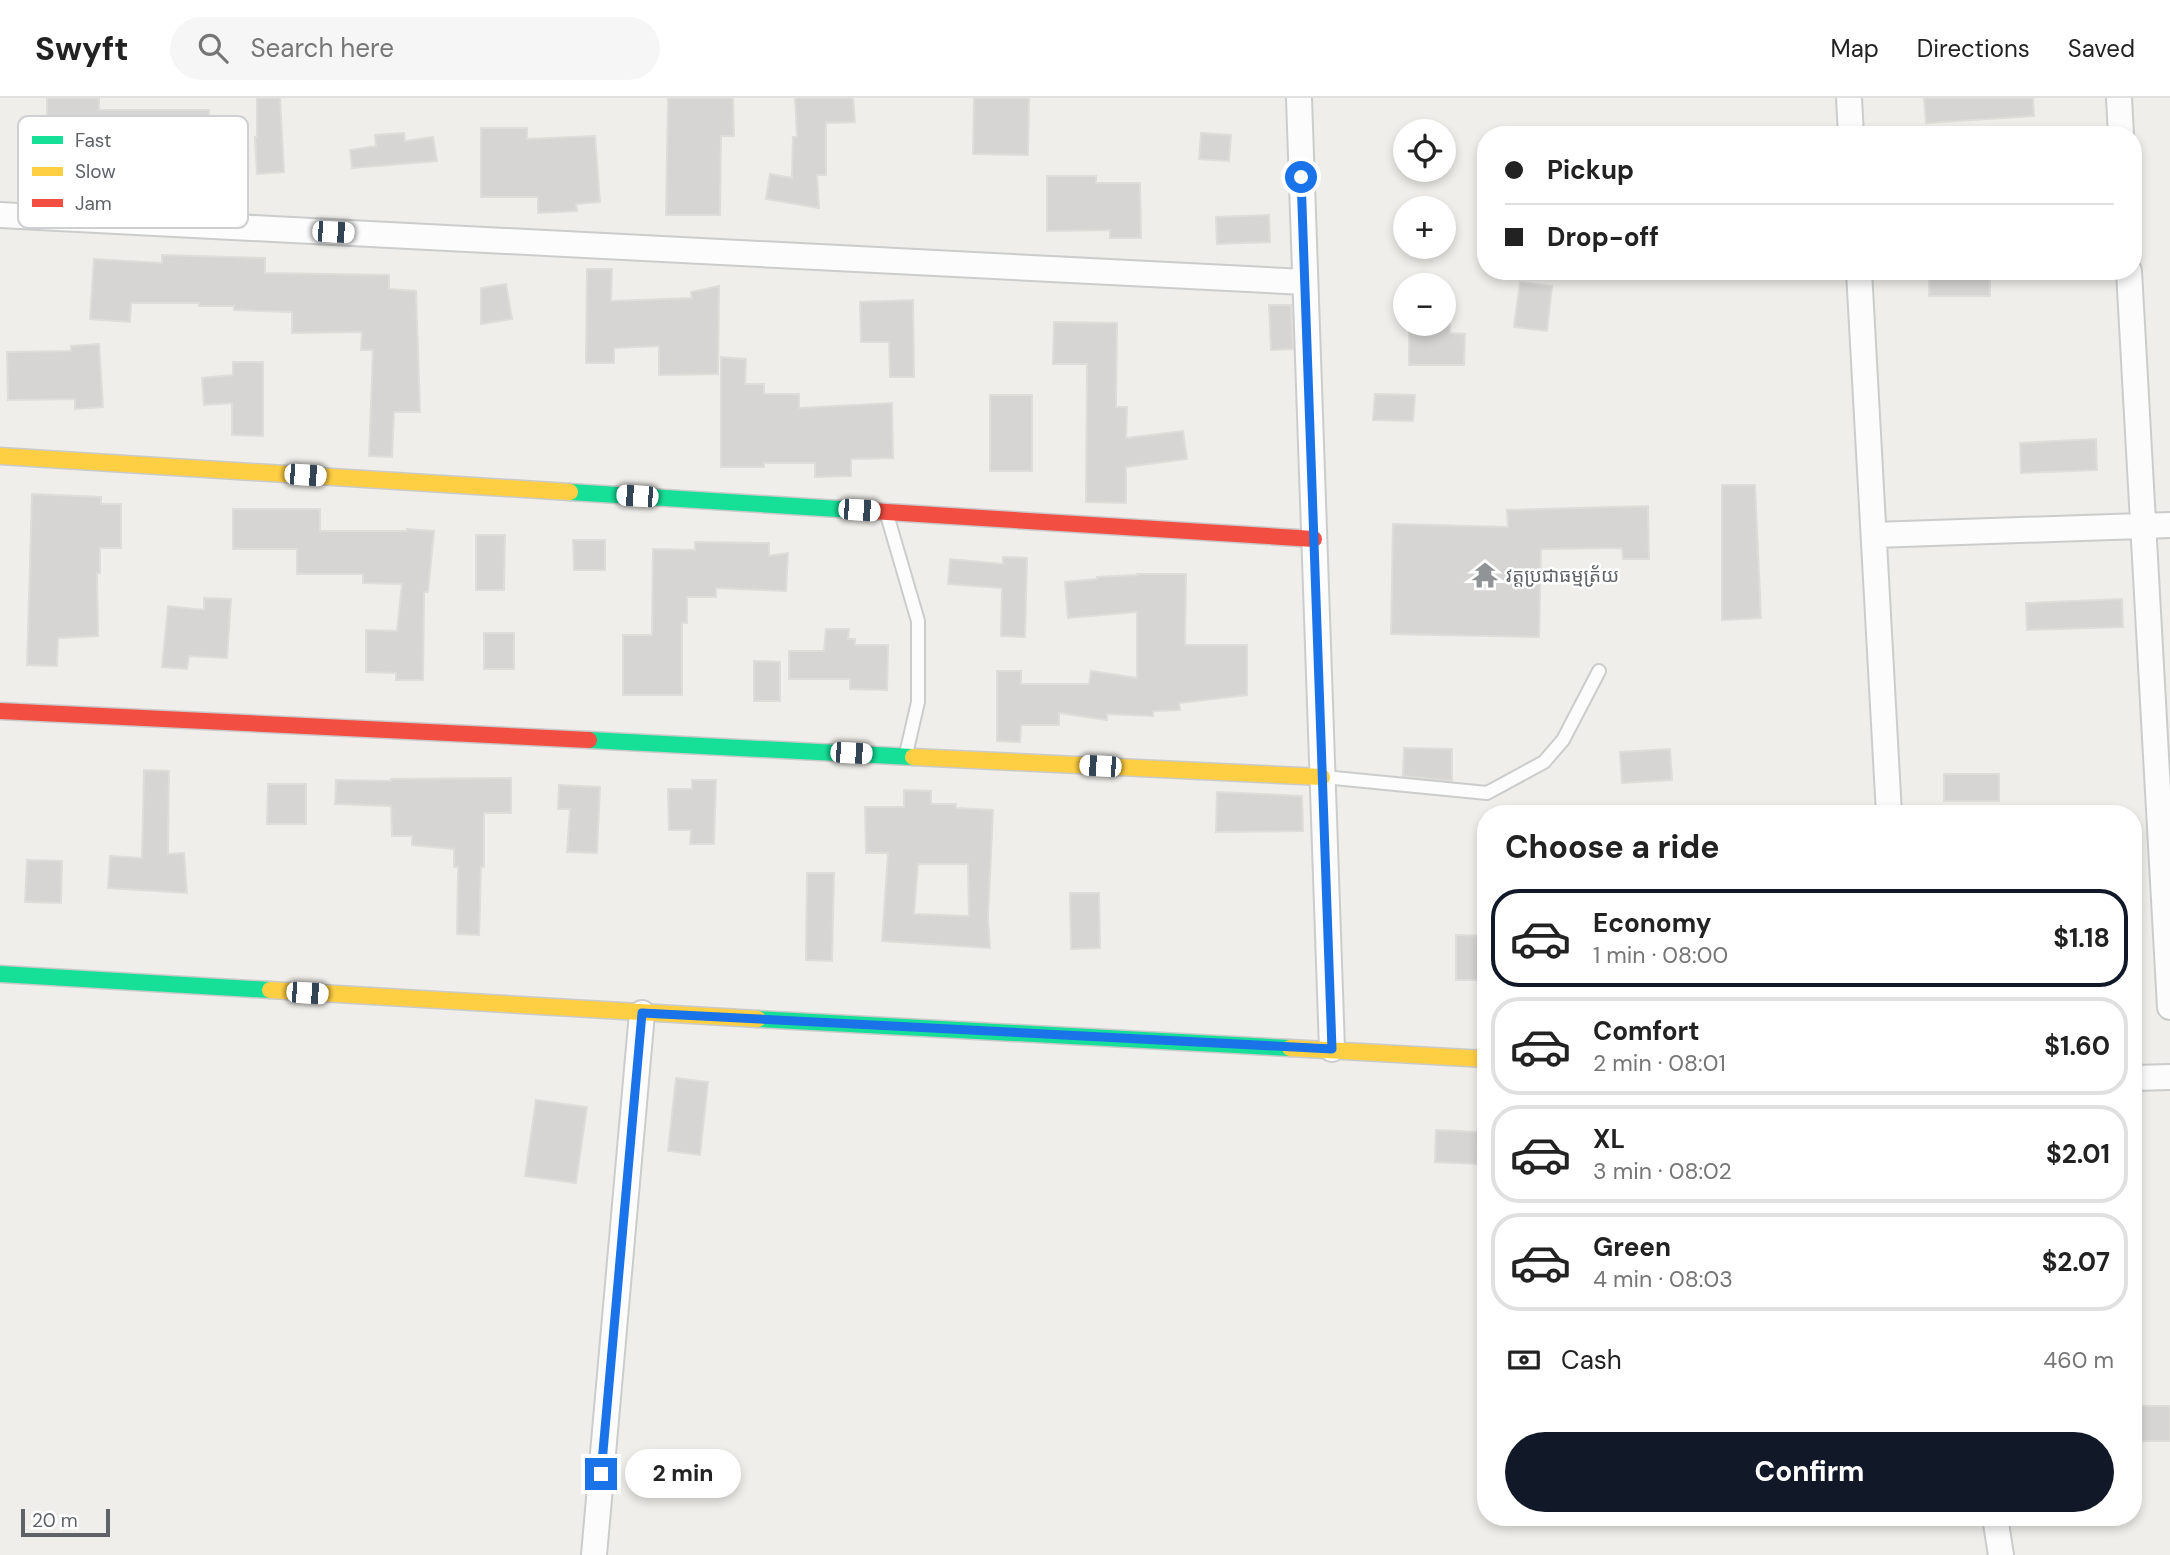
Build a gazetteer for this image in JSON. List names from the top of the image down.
{
  "places": {
    "temple": ["វត្តប្រជាធម្មត្រ័យ"]
  },
  "legend": ["Fast", "Slow", "Jam"],
  "scale_bar": "20 m",
  "page": {
    "header": "Swyft",
    "search": "Search here",
    "nav": ["Map", "Directions", "Saved"],
    "map_buttons": ["+", "−"],
    "banner": ["Pickup", "Drop-off"],
    "heading": "Choose a ride",
    "list": [
      {
        "name": "Economy",
        "note": "1 min · 08:00",
        "value": "$1.18"
      },
      {
        "name": "Comfort",
        "note": "2 min · 08:01",
        "value": "$1.60"
      },
      {
        "name": "XL",
        "note": "3 min · 08:02",
        "value": "$2.01"
      },
      {
        "name": "Green",
        "note": "4 min · 08:03",
        "value": "$2.07"
      }
    ],
    "pay": ["Cash", "460 m"],
    "buttons": "Confirm",
    "bubble": "2 min",
    "scale": "20 m"
  }
}
